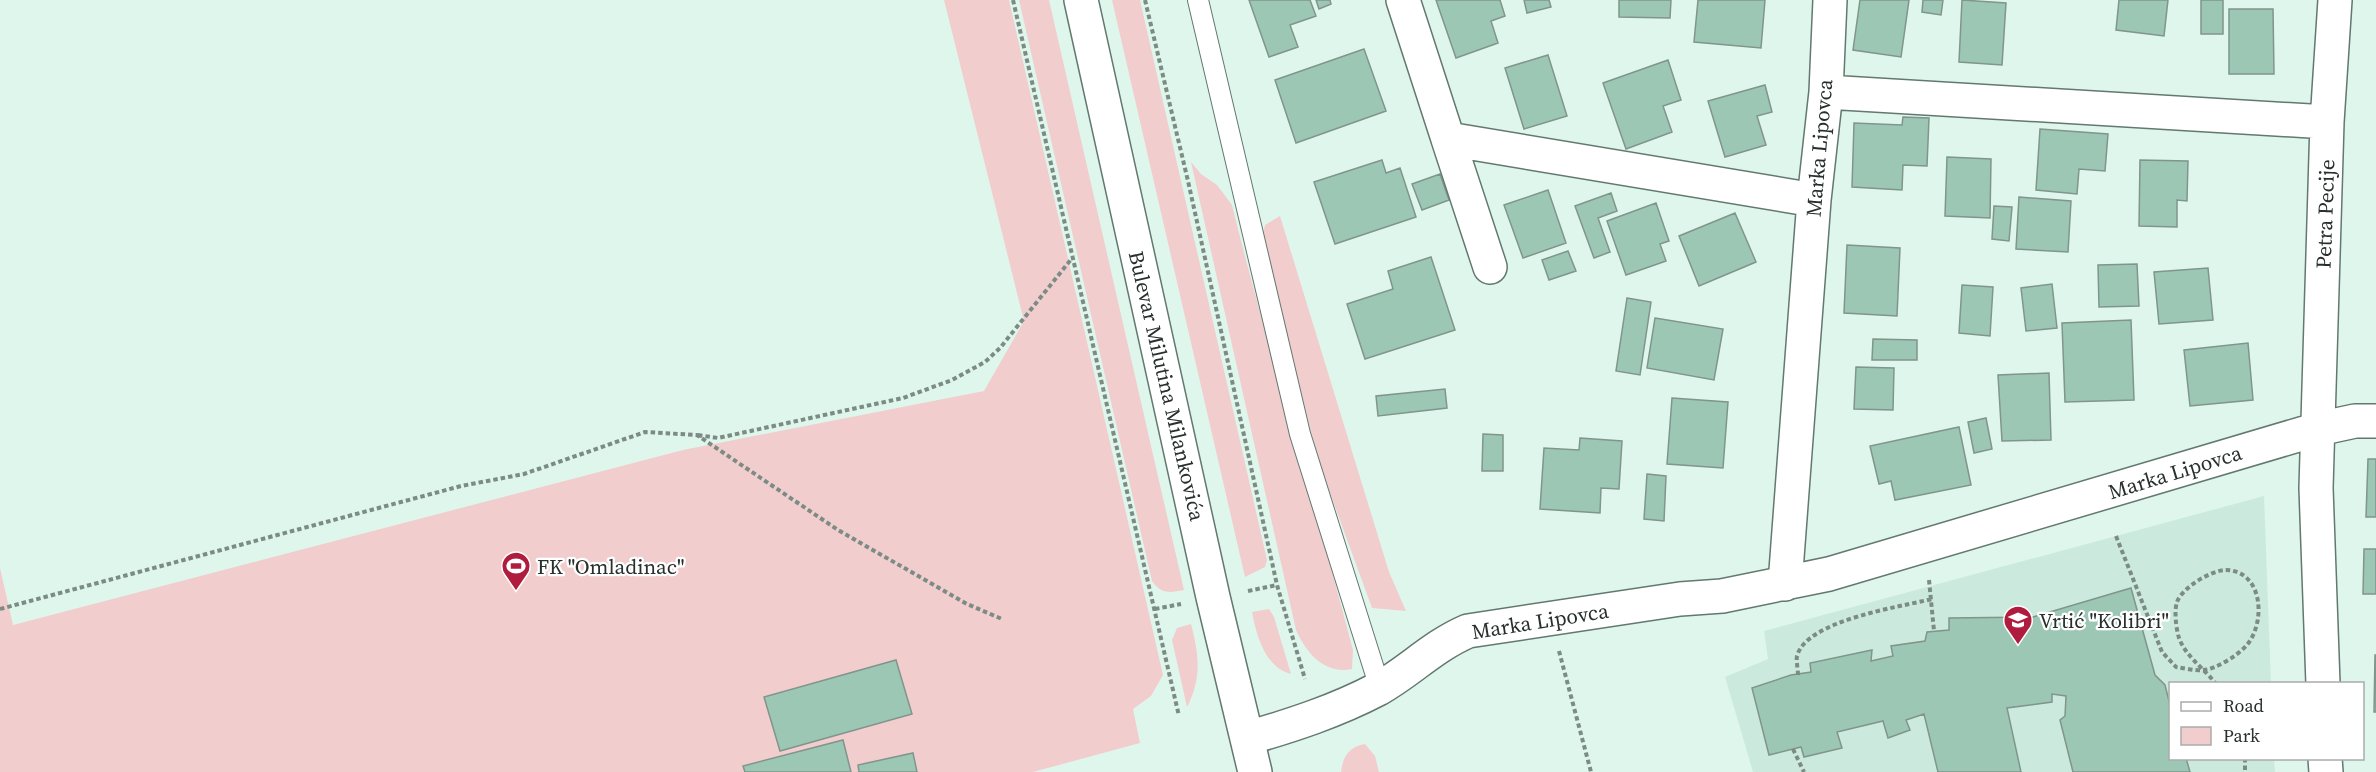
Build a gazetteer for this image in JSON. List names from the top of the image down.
{
  "streets": {
    "street": ["Marka Lipovca", "Petra Pecije", "Bulevar Milutina Milankovića"]
  },
  "crossings": [
    ["Marka Lipovca", "Petra Pecije"],
    ["Marka Lipovca", "Bulevar Milutina Milankovića"]
  ],
  "places": {
    "sports": ["FK \"Omladinac\""],
    "school or university": ["Vrtić \"Kolibri\""]
  },
  "legend": ["Road", "Park"]
}
